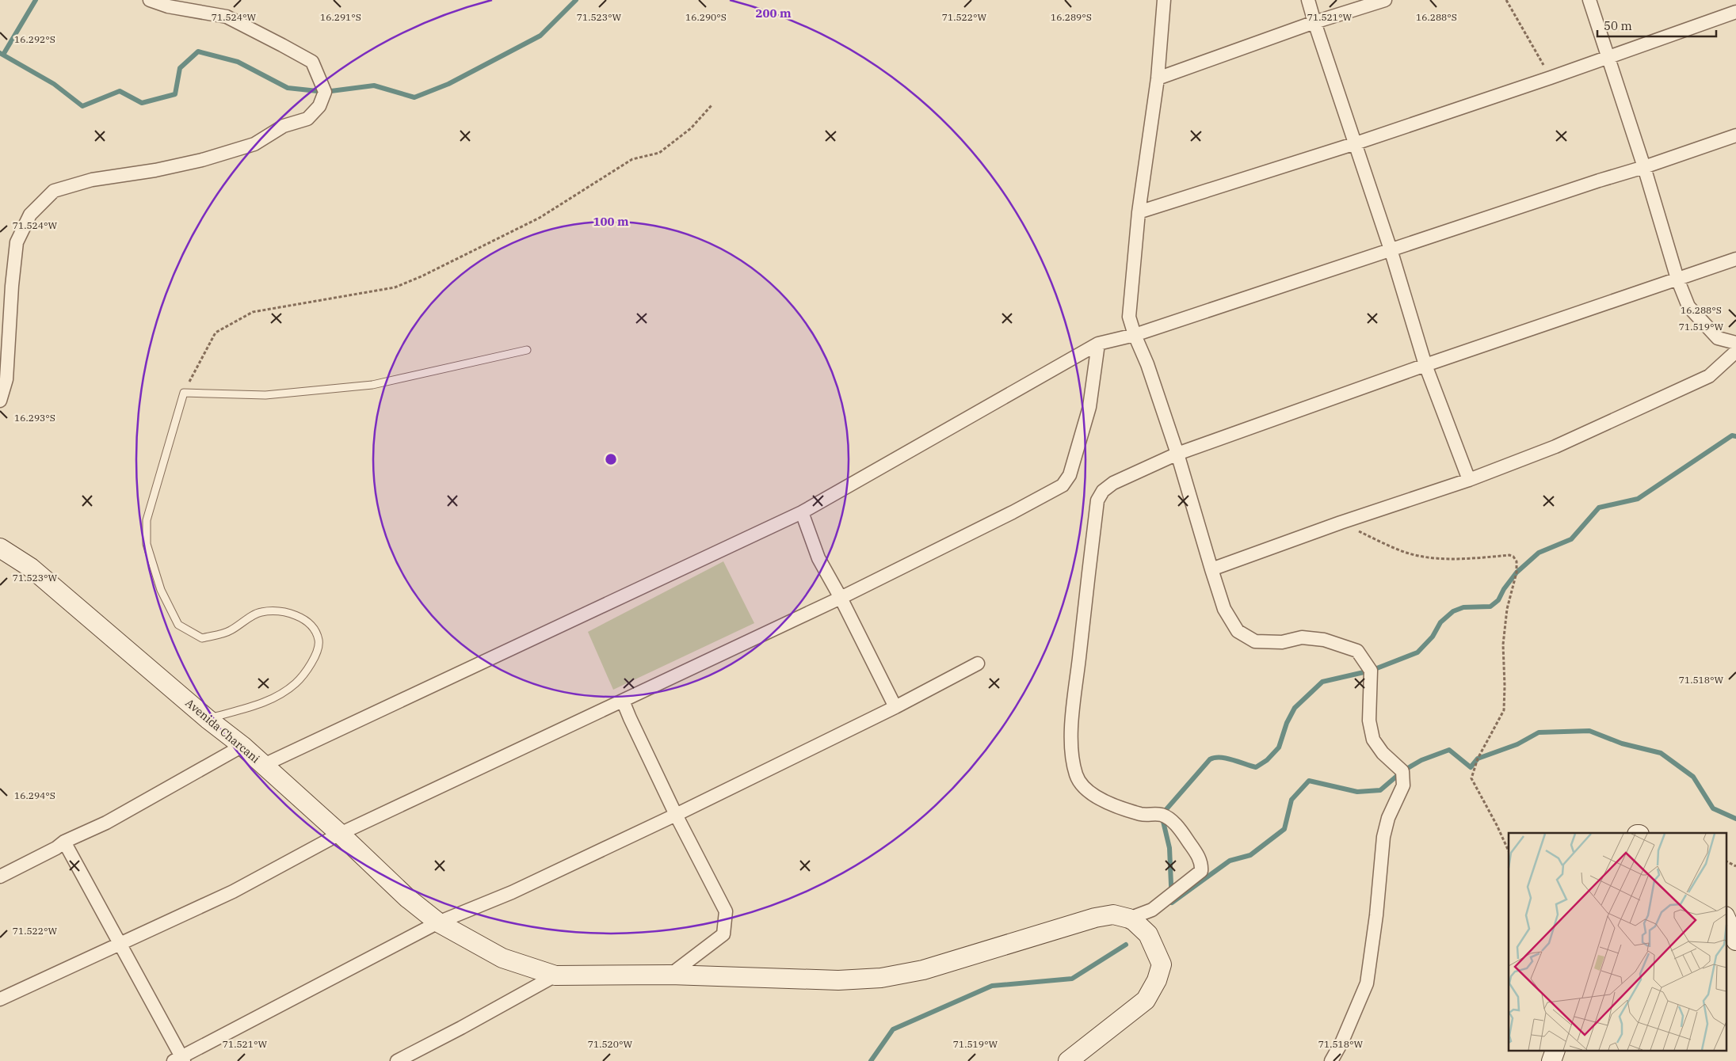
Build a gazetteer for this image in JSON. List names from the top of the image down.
{
  "streets": {
    "main road": ["Avenida Charcani"]
  },
  "scale_bar": "50 m",
  "coordinates": [
    "71.524°W",
    "71.523°W",
    "71.522°W",
    "71.521°W",
    "16.291°S",
    "16.290°S",
    "16.289°S",
    "16.288°S",
    "16.292°S",
    "71.519°W",
    "16.293°S",
    "71.518°W",
    "16.294°S",
    "71.520°W"
  ],
  "rings": ["200 m", "100 m"]
}
